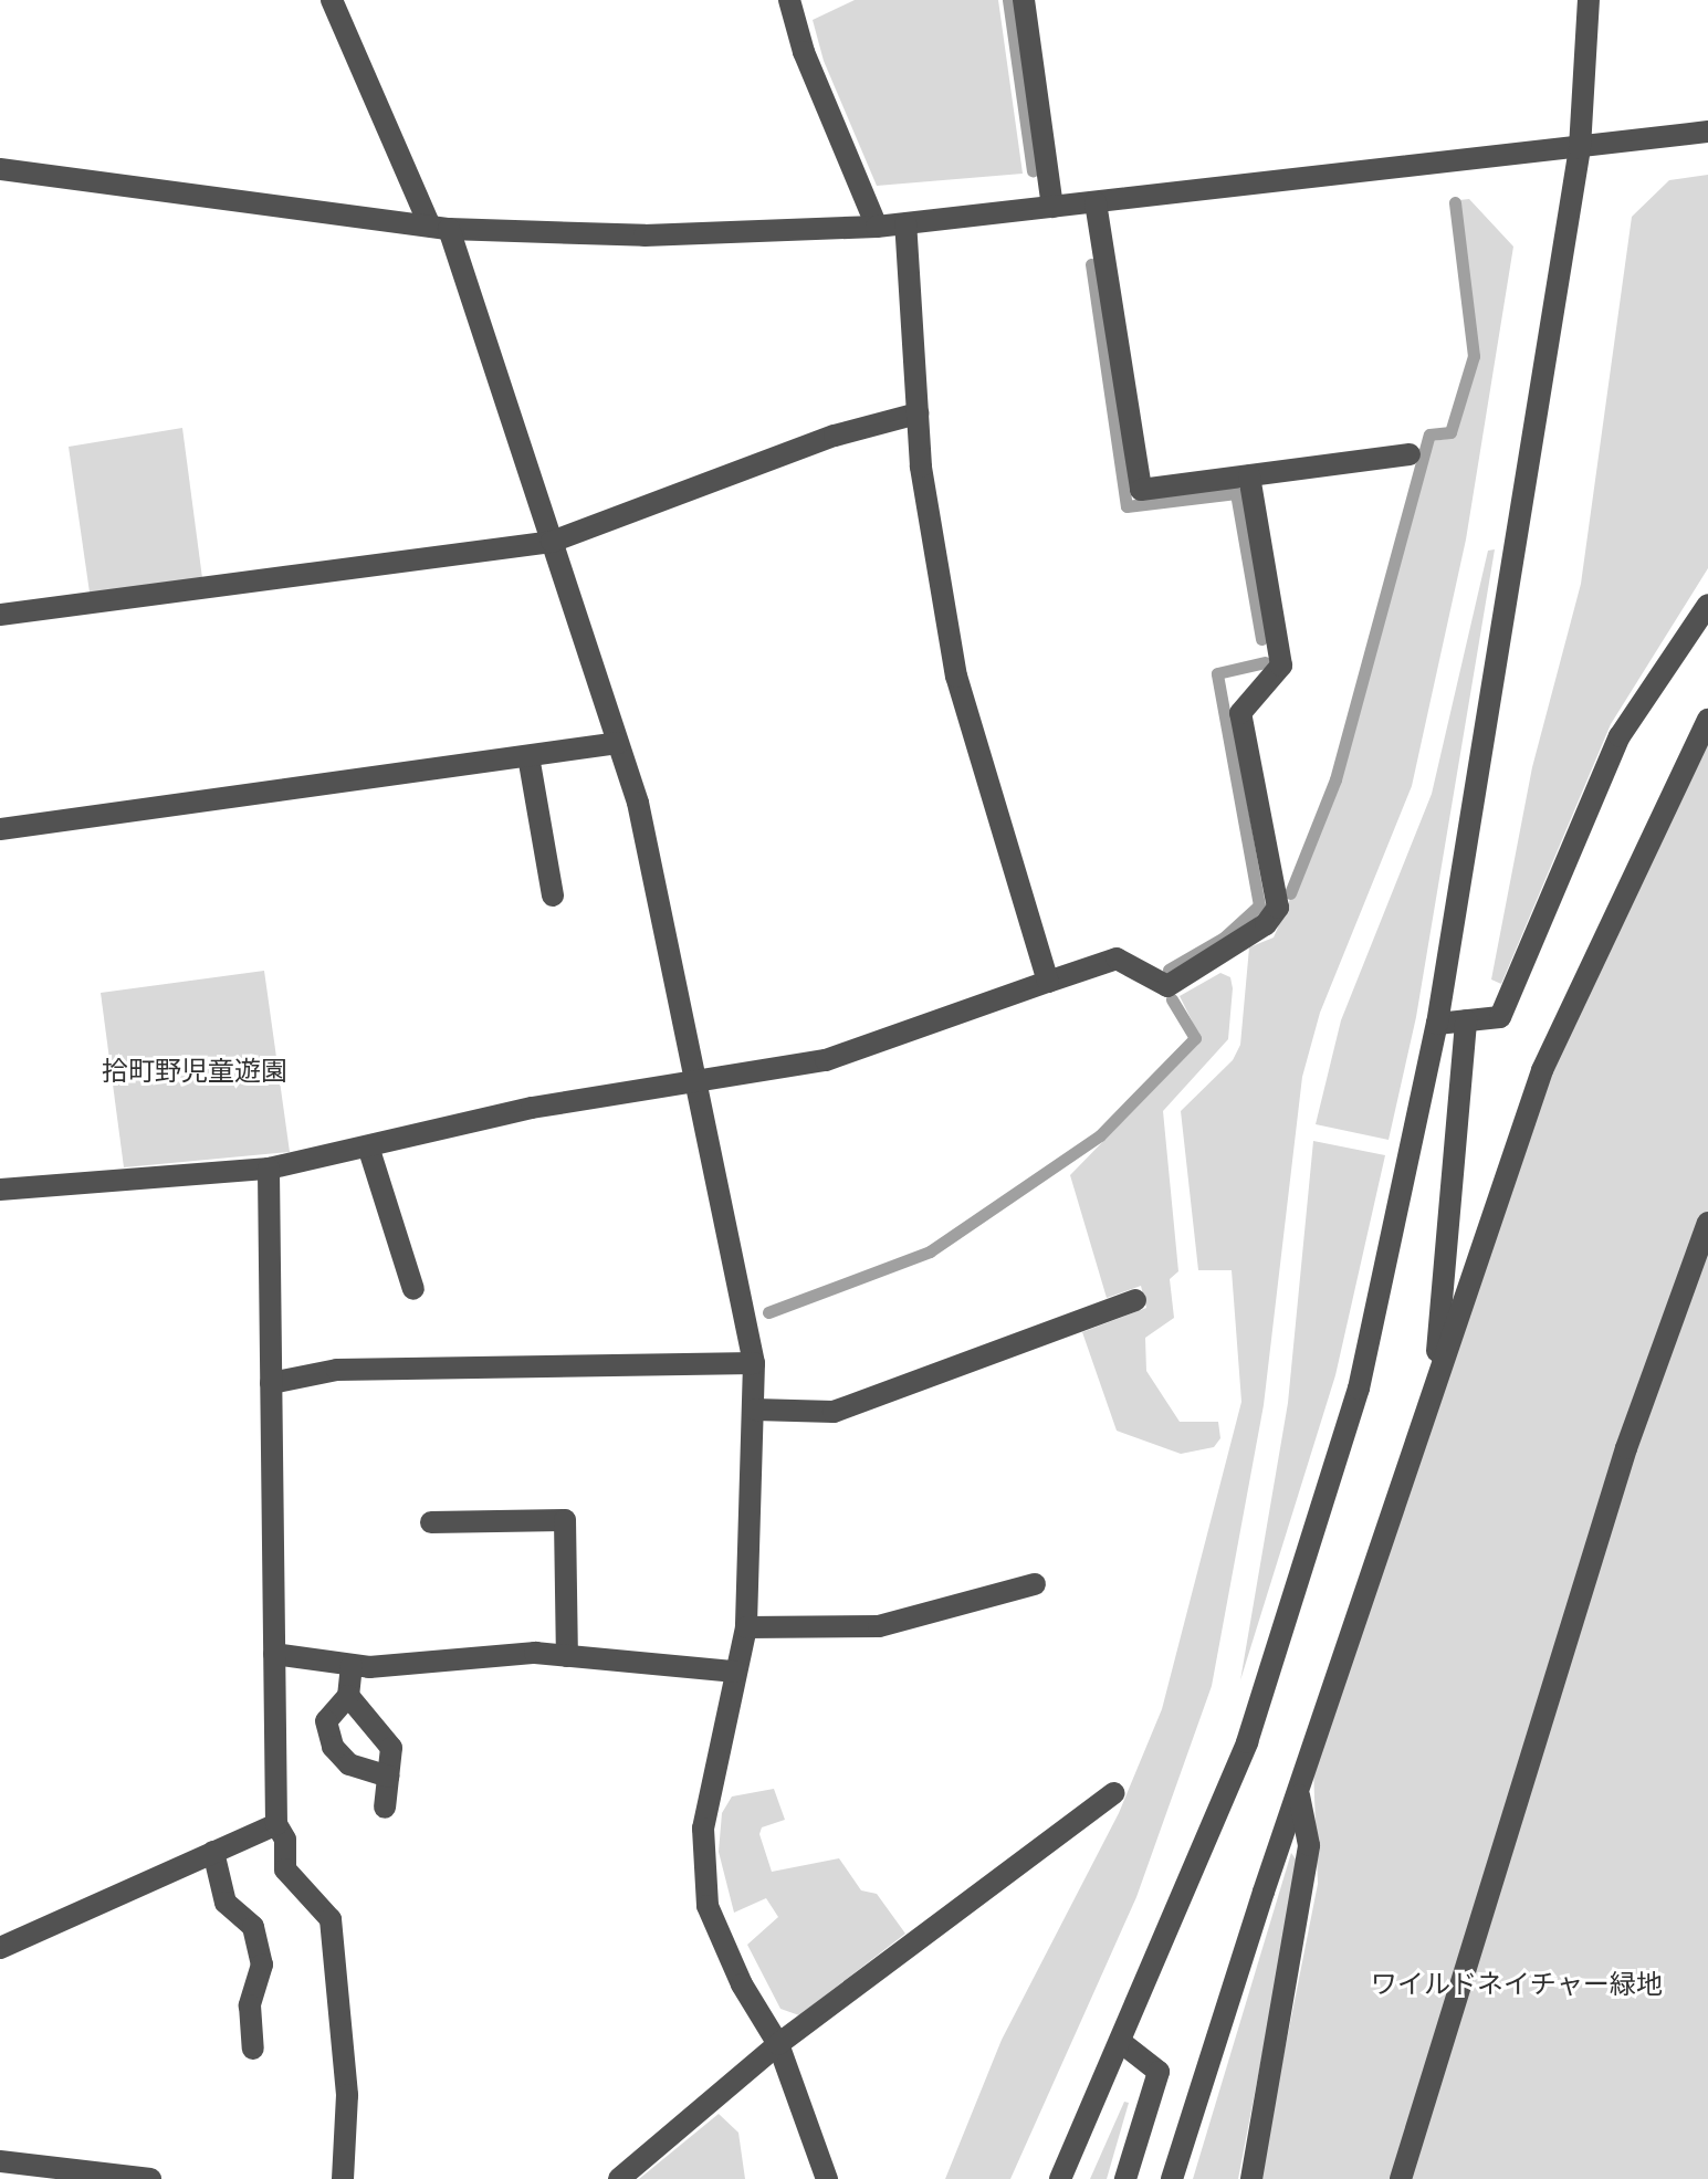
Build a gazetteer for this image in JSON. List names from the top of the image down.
{
  "parks": ["拾町野児童遊園", "ワイルドネイチャー緑地"]
}
